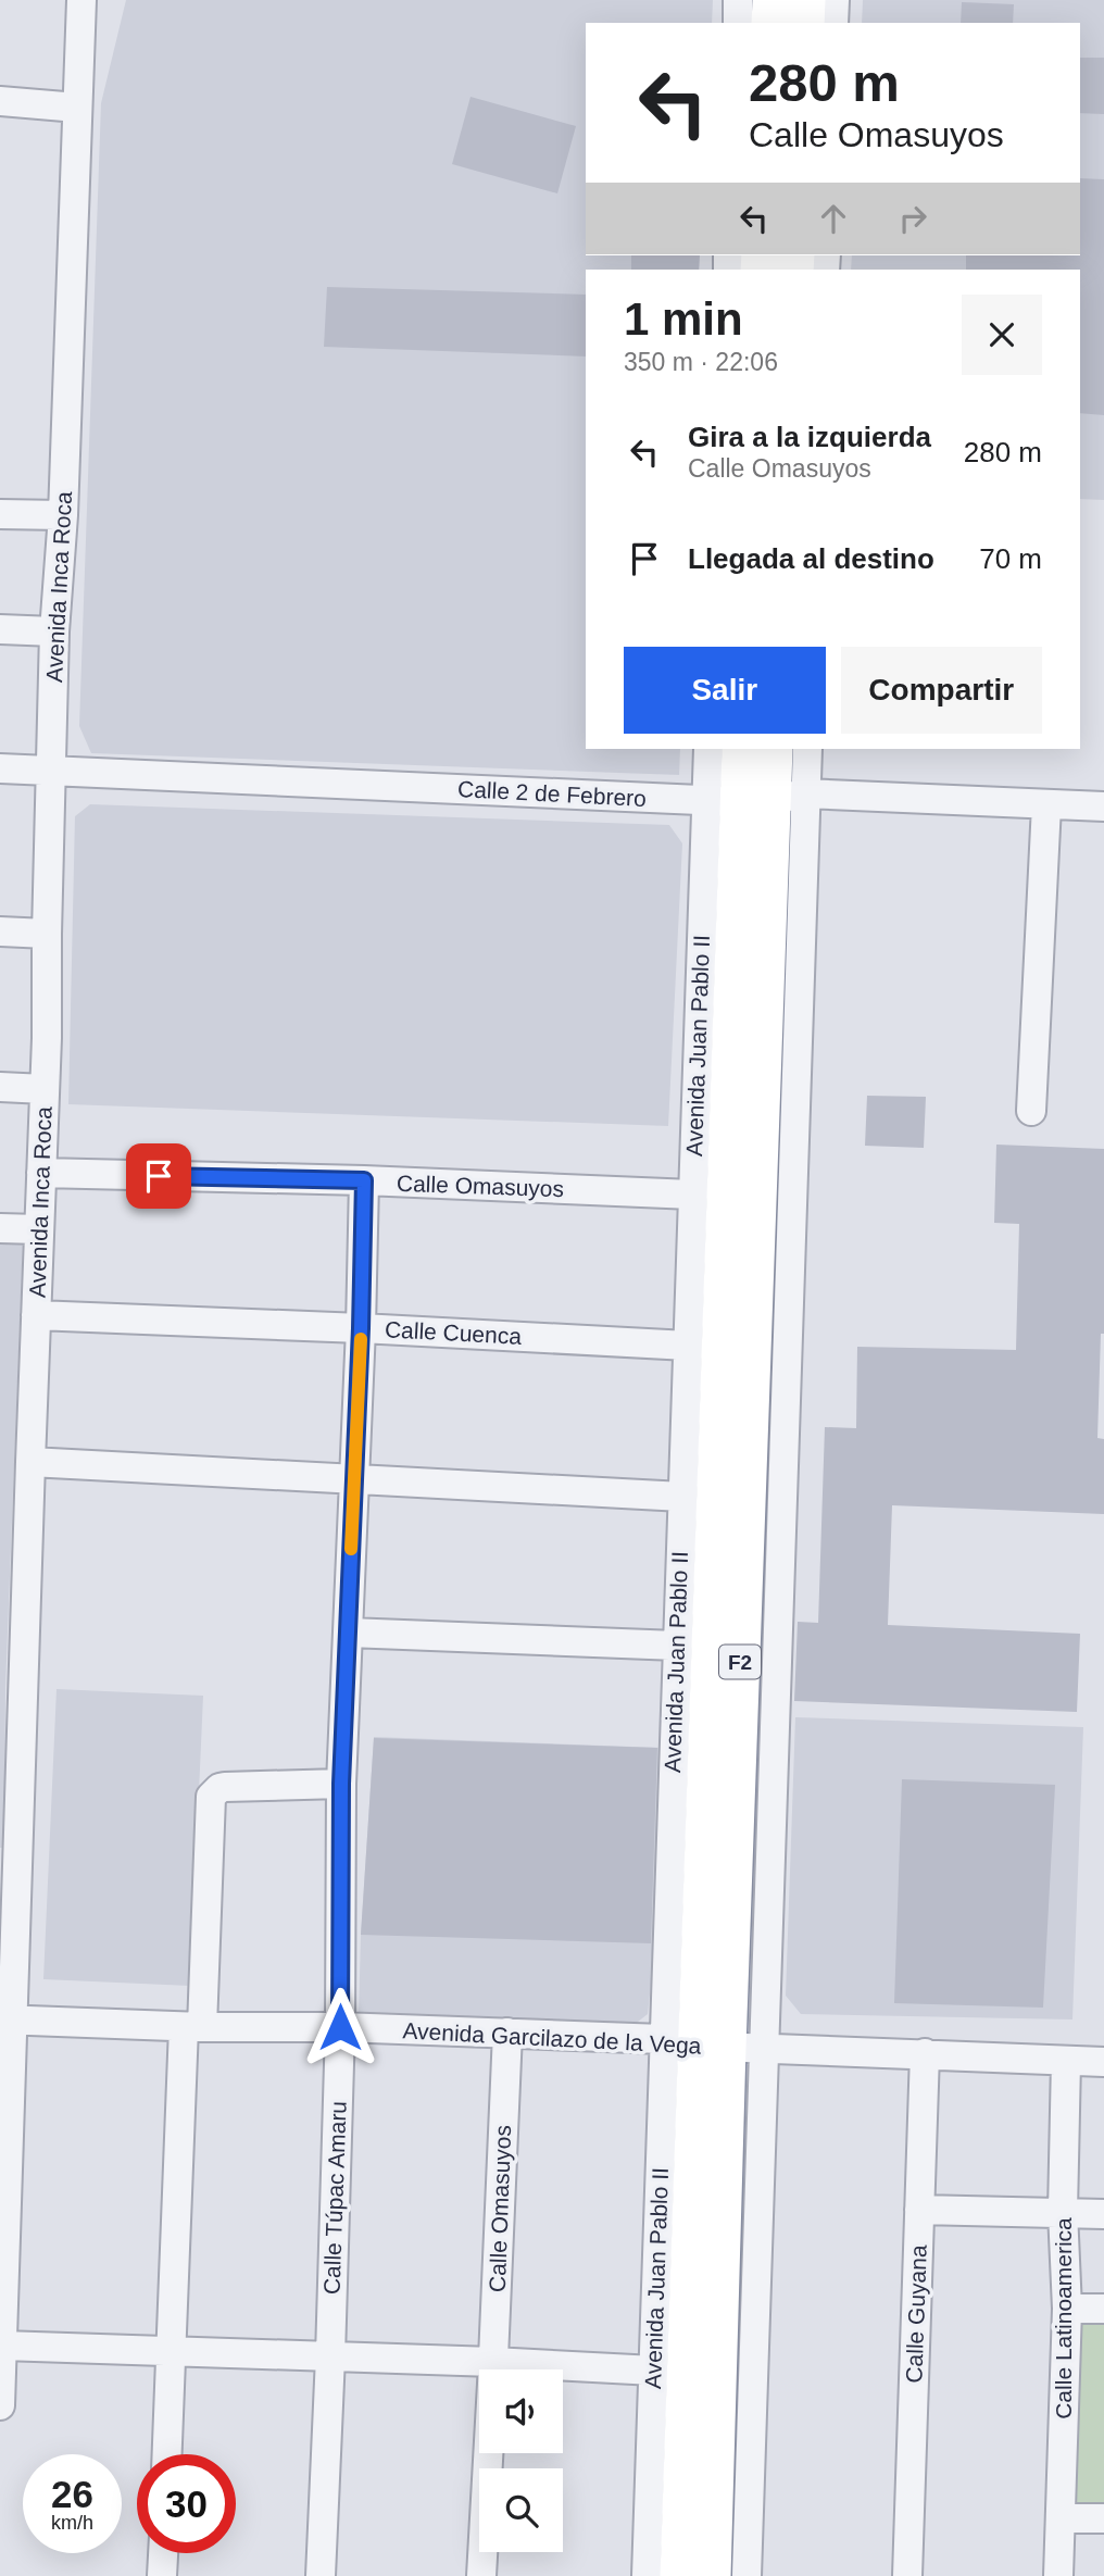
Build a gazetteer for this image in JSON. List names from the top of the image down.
{
  "streets": {
    "highway": ["Avenida Juan Pablo II", "F2"],
    "street": [
      "Avenida Inca Roca",
      "Calle 2 de Febrero",
      "Calle Omasuyos",
      "Calle Cuenca",
      "Avenida Garcilazo de la Vega",
      "Calle Túpac Amaru",
      "Calle Guyana",
      "Calle Latinoamerica"
    ]
  },
  "crossings": [
    ["Avenida Inca Roca", "Calle 2 de Febrero"],
    ["Avenida Inca Roca", "Calle Omasuyos"],
    ["Avenida Inca Roca", "Calle Cuenca"],
    ["Avenida Inca Roca", "Avenida Garcilazo de la Vega"],
    ["Calle 2 de Febrero", "Avenida Juan Pablo II"],
    ["Avenida Juan Pablo II", "Calle Omasuyos"],
    ["Avenida Juan Pablo II", "Calle Cuenca"],
    ["Avenida Juan Pablo II", "Avenida Garcilazo de la Vega"],
    ["Calle Omasuyos", "Avenida Garcilazo de la Vega"],
    ["Calle Omasuyos", "Calle Túpac Amaru"],
    ["Calle Cuenca", "Calle Túpac Amaru"],
    ["Avenida Garcilazo de la Vega", "Calle Túpac Amaru"],
    ["Avenida Garcilazo de la Vega", "Calle Guyana"],
    ["Avenida Garcilazo de la Vega", "Calle Latinoamerica"]
  ],
  "page": {
    "turn": ["280 m", "Calle Omasuyos"],
    "heading": ["1 min", "350 m · 22:06"],
    "list": [
      {
        "name": "Gira a la izquierda",
        "note": "Calle Omasuyos",
        "value": "280 m"
      },
      {
        "name": "Llegada al destino",
        "value": "70 m"
      }
    ],
    "buttons": ["Salir", "Compartir"],
    "speed": "26 km/h",
    "limit": "30"
  }
}
